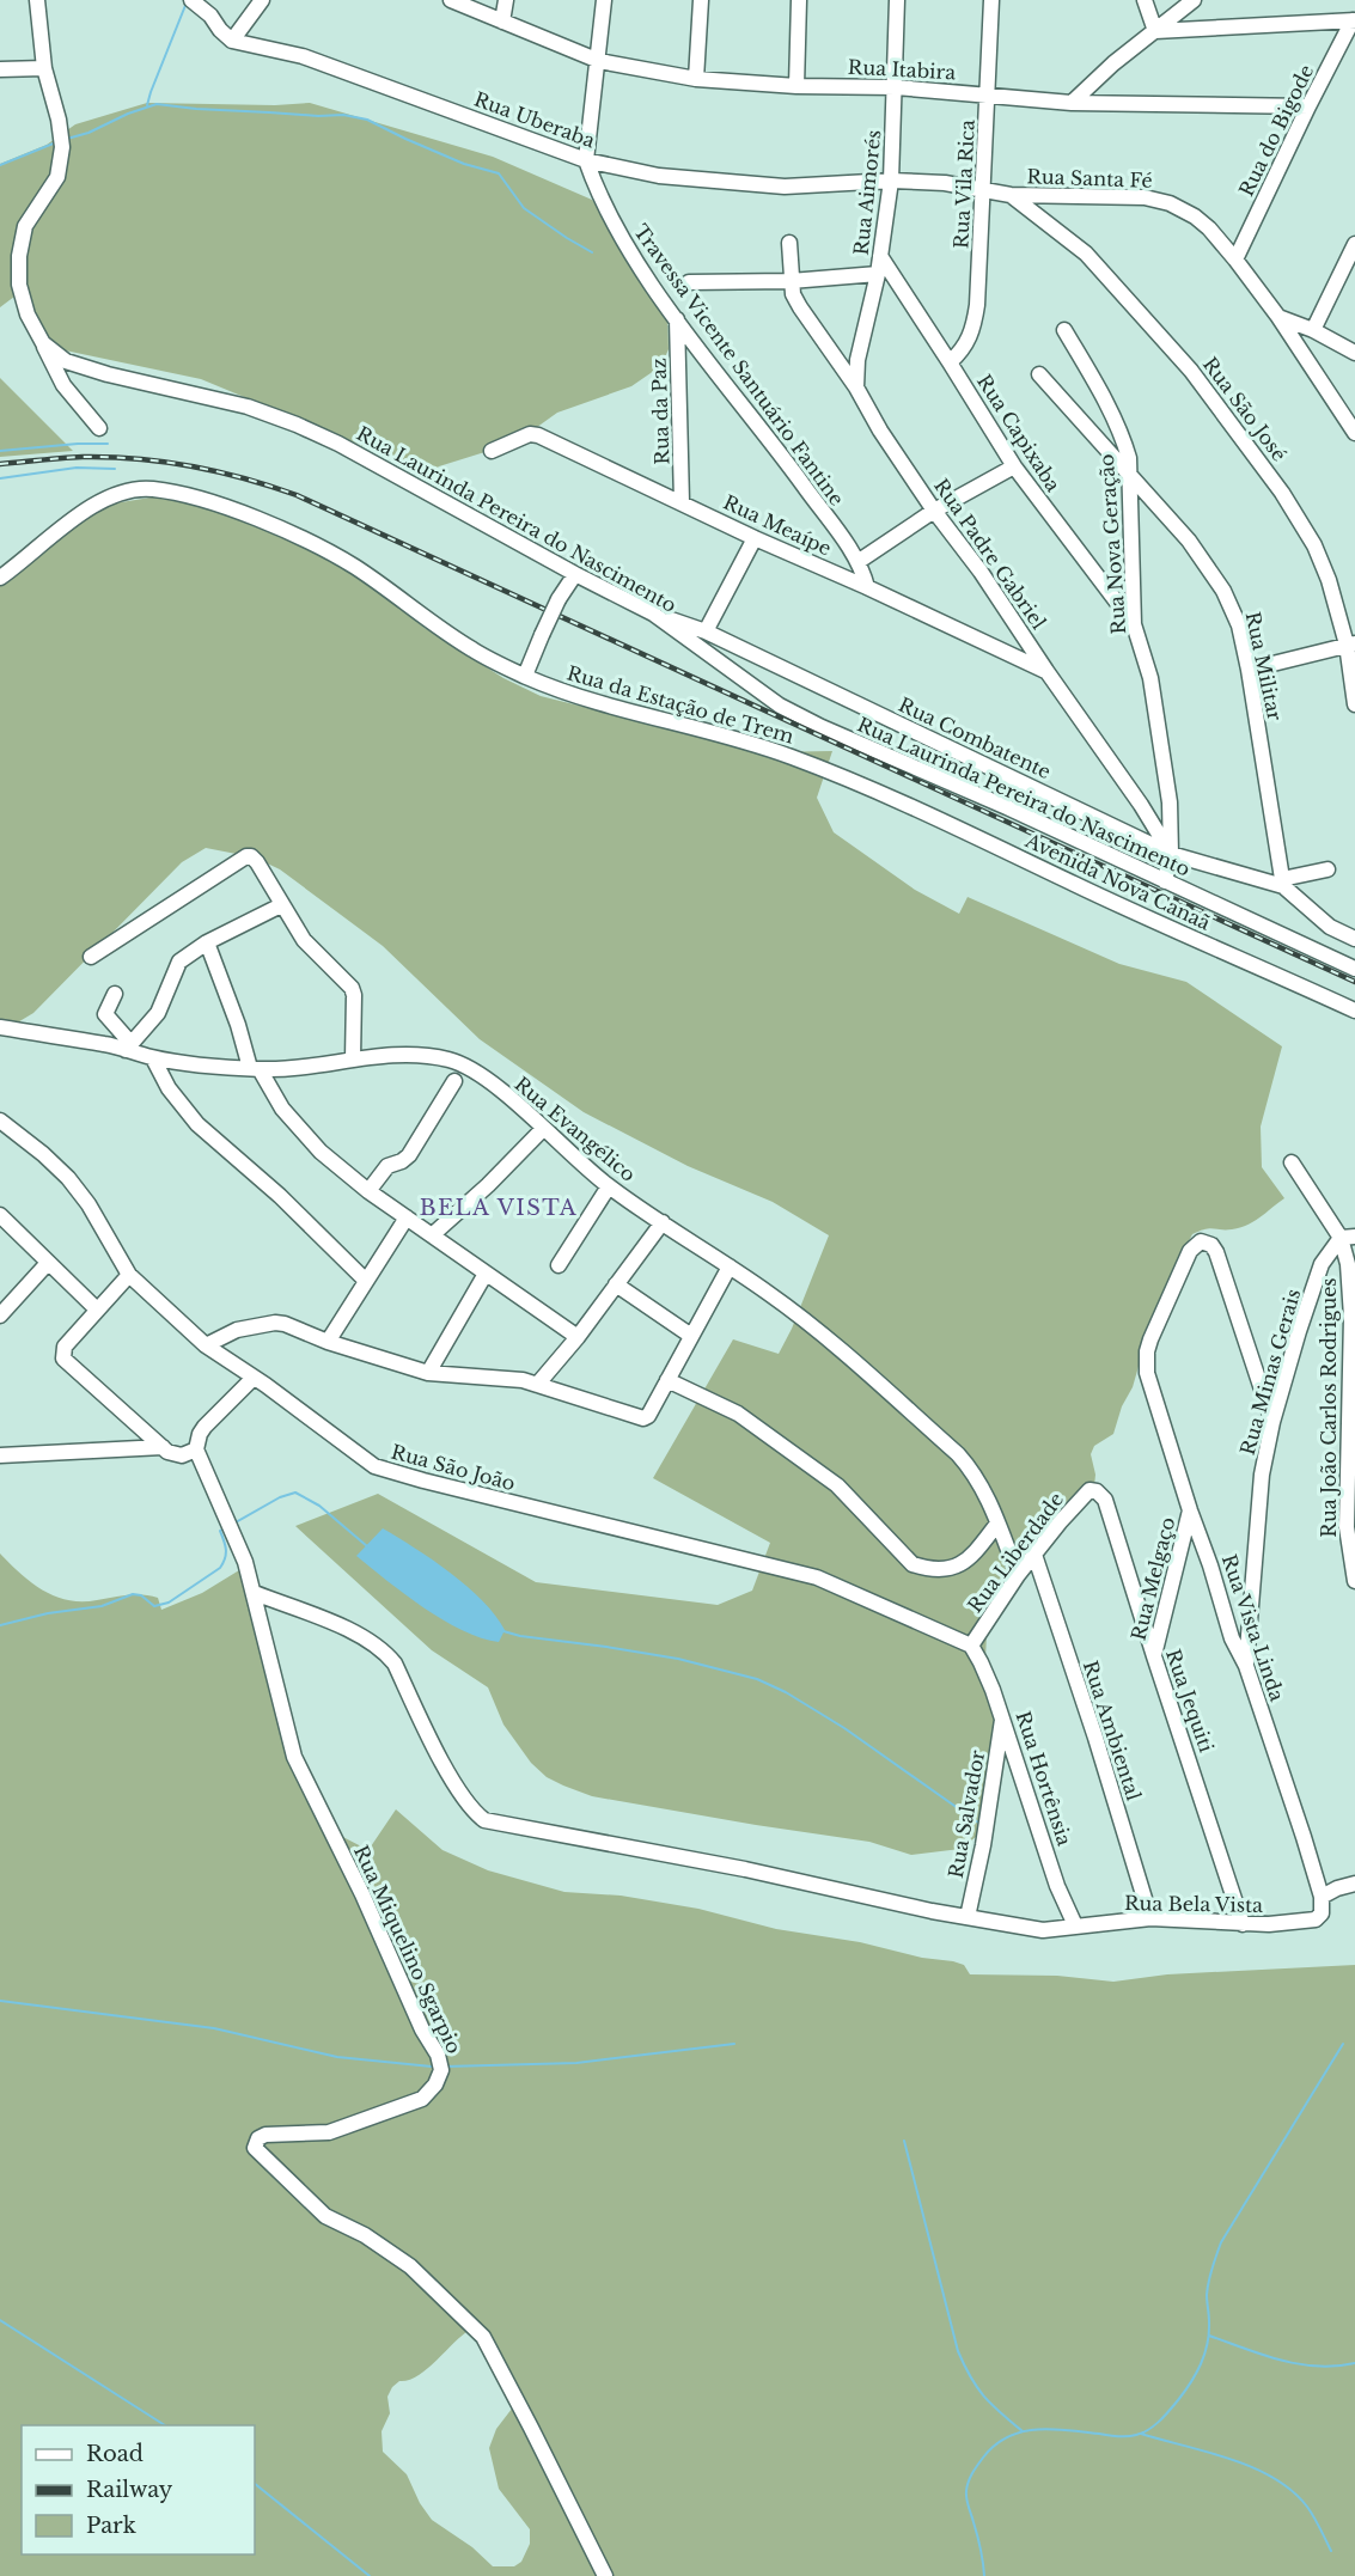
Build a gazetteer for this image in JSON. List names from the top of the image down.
{
  "streets": {
    "street": [
      "Rua Itabira",
      "Rua Uberaba",
      "Rua do Bigode",
      "Rua Santa Fé",
      "Rua Vila Rica",
      "Rua Aimorés",
      "Travessa Vicente Santuário Fantine",
      "Rua São José",
      "Rua da Paz",
      "Rua Capixaba",
      "Rua Laurinda Pereira do Nascimento",
      "Rua Meaípe",
      "Rua Nova Geração",
      "Rua Padre Gabriel",
      "Rua Militar",
      "Rua da Estação de Trem",
      "Rua Combatente",
      "Avenida Nova Canaã",
      "Rua Evangélico",
      "Rua Minas Gerais",
      "Rua João Carlos Rodrigues",
      "Rua São João",
      "Rua Liberdade",
      "Rua Melgaço",
      "Rua Vista Linda",
      "Rua Jequiti",
      "Rua Ambiental",
      "Rua Hortênsia",
      "Rua Salvador",
      "Rua Bela Vista",
      "Rua Miquelino Sgarpio"
    ]
  },
  "crossings": [
    ["Rua Itabira", "Rua do Bigode"],
    ["Rua Itabira", "Rua Vila Rica"],
    ["Rua Itabira", "Rua Aimorés"],
    ["Rua Uberaba", "Rua Santa Fé"],
    ["Rua Uberaba", "Rua Aimorés"],
    ["Rua Uberaba", "Travessa Vicente Santuário Fantine"],
    ["Rua do Bigode", "Rua Santa Fé"],
    ["Rua Santa Fé", "Rua Vila Rica"],
    ["Rua Santa Fé", "Rua Aimorés"],
    ["Rua Santa Fé", "Rua São José"],
    ["Rua Vila Rica", "Rua Capixaba"],
    ["Rua Aimorés", "Rua Capixaba"],
    ["Rua Aimorés", "Rua Padre Gabriel"],
    ["Travessa Vicente Santuário Fantine", "Rua da Paz"],
    ["Travessa Vicente Santuário Fantine", "Rua Meaípe"],
    ["Rua da Paz", "Rua Meaípe"],
    ["Rua Capixaba", "Rua Nova Geração"],
    ["Rua Laurinda Pereira do Nascimento", "Rua Combatente"],
    ["Rua Meaípe", "Rua Padre Gabriel"],
    ["Rua Nova Geração", "Rua Padre Gabriel"],
    ["Rua Nova Geração", "Rua Militar"],
    ["Rua Nova Geração", "Rua Combatente"],
    ["Rua Padre Gabriel", "Rua Combatente"],
    ["Rua Militar", "Rua Combatente"],
    ["Rua da Estação de Trem", "Avenida Nova Canaã"],
    ["Rua Evangélico", "Rua Liberdade"],
    ["Rua Minas Gerais", "Rua João Carlos Rodrigues"],
    ["Rua Minas Gerais", "Rua Vista Linda"],
    ["Rua São João", "Rua Liberdade"],
    ["Rua São João", "Rua Hortênsia"],
    ["Rua Liberdade", "Rua Jequiti"],
    ["Rua Liberdade", "Rua Ambiental"],
    ["Rua Liberdade", "Rua Hortênsia"],
    ["Rua Melgaço", "Rua Vista Linda"],
    ["Rua Melgaço", "Rua Jequiti"],
    ["Rua Vista Linda", "Rua Bela Vista"],
    ["Rua Jequiti", "Rua Bela Vista"],
    ["Rua Ambiental", "Rua Bela Vista"],
    ["Rua Hortênsia", "Rua Salvador"],
    ["Rua Hortênsia", "Rua Bela Vista"],
    ["Rua Salvador", "Rua Bela Vista"]
  ],
  "districts": ["BELA VISTA"],
  "legend": ["Road", "Railway", "Park"]
}
